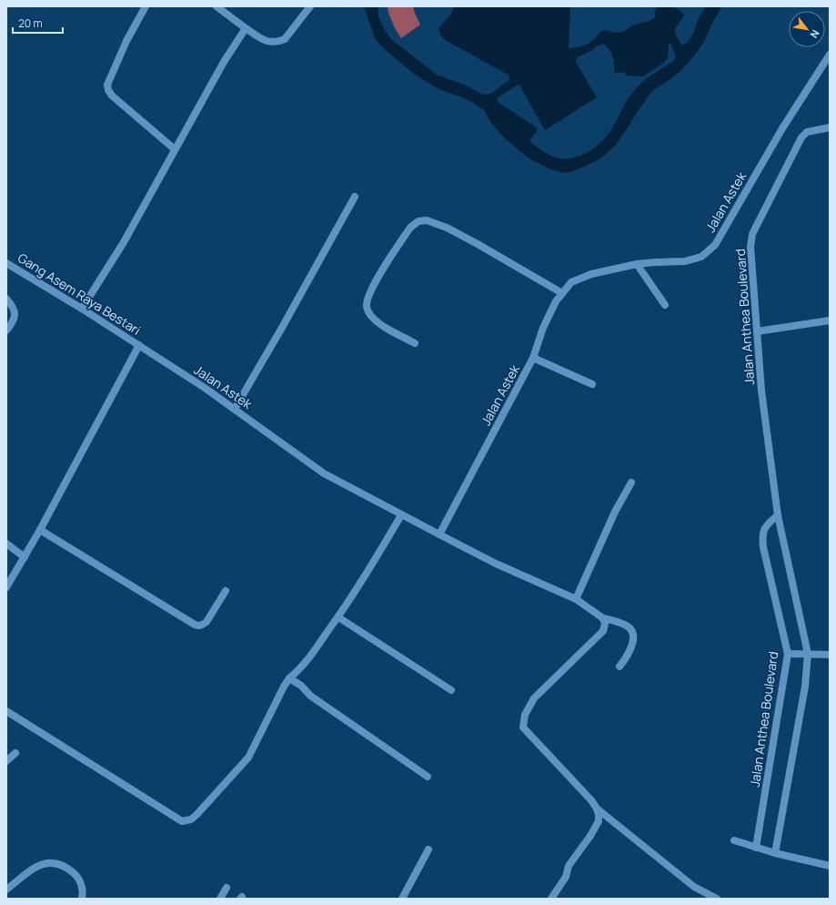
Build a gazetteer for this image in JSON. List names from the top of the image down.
{
  "streets": {
    "street": ["Jalan Astek", "Gang Asem Raya Bestari", "Jalan Anthea Boulevard"]
  },
  "crossings": [
    ["Jalan Astek", "Gang Asem Raya Bestari"]
  ],
  "scale_bar": "20 m",
  "north": "bottom right"
}
